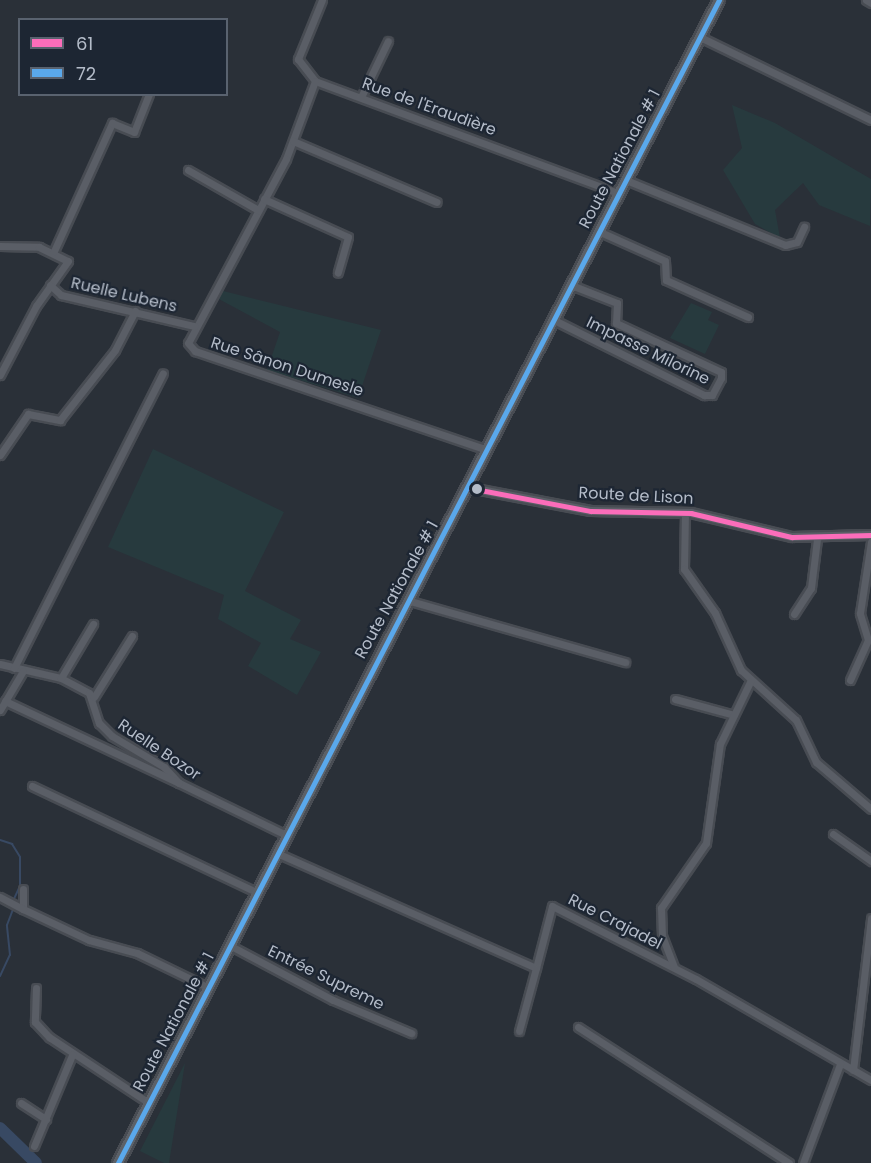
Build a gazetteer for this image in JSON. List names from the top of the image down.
{
  "streets": {
    "main road": ["Route Nationale # 1"],
    "street": [
      "Rue de l'Eraudière",
      "Ruelle Lubens",
      "Impasse Milorine",
      "Rue Sânon Dumesle",
      "Route de Lison",
      "Ruelle Bozor",
      "Rue Crajadel",
      "Entrée Supreme"
    ]
  },
  "crossings": [
    ["Rue de l'Eraudière", "Route Nationale # 1"],
    ["Rue de l'Eraudière", "Rue Sânon Dumesle"],
    ["Route Nationale # 1", "Impasse Milorine"],
    ["Route Nationale # 1", "Rue Sânon Dumesle"],
    ["Route Nationale # 1", "Route de Lison"],
    ["Route Nationale # 1", "Ruelle Bozor"],
    ["Route Nationale # 1", "Entrée Supreme"],
    ["Ruelle Lubens", "Rue Sânon Dumesle"]
  ],
  "lines": ["transit line 72", "transit line 61"],
  "legend": ["61", "72"]
}
